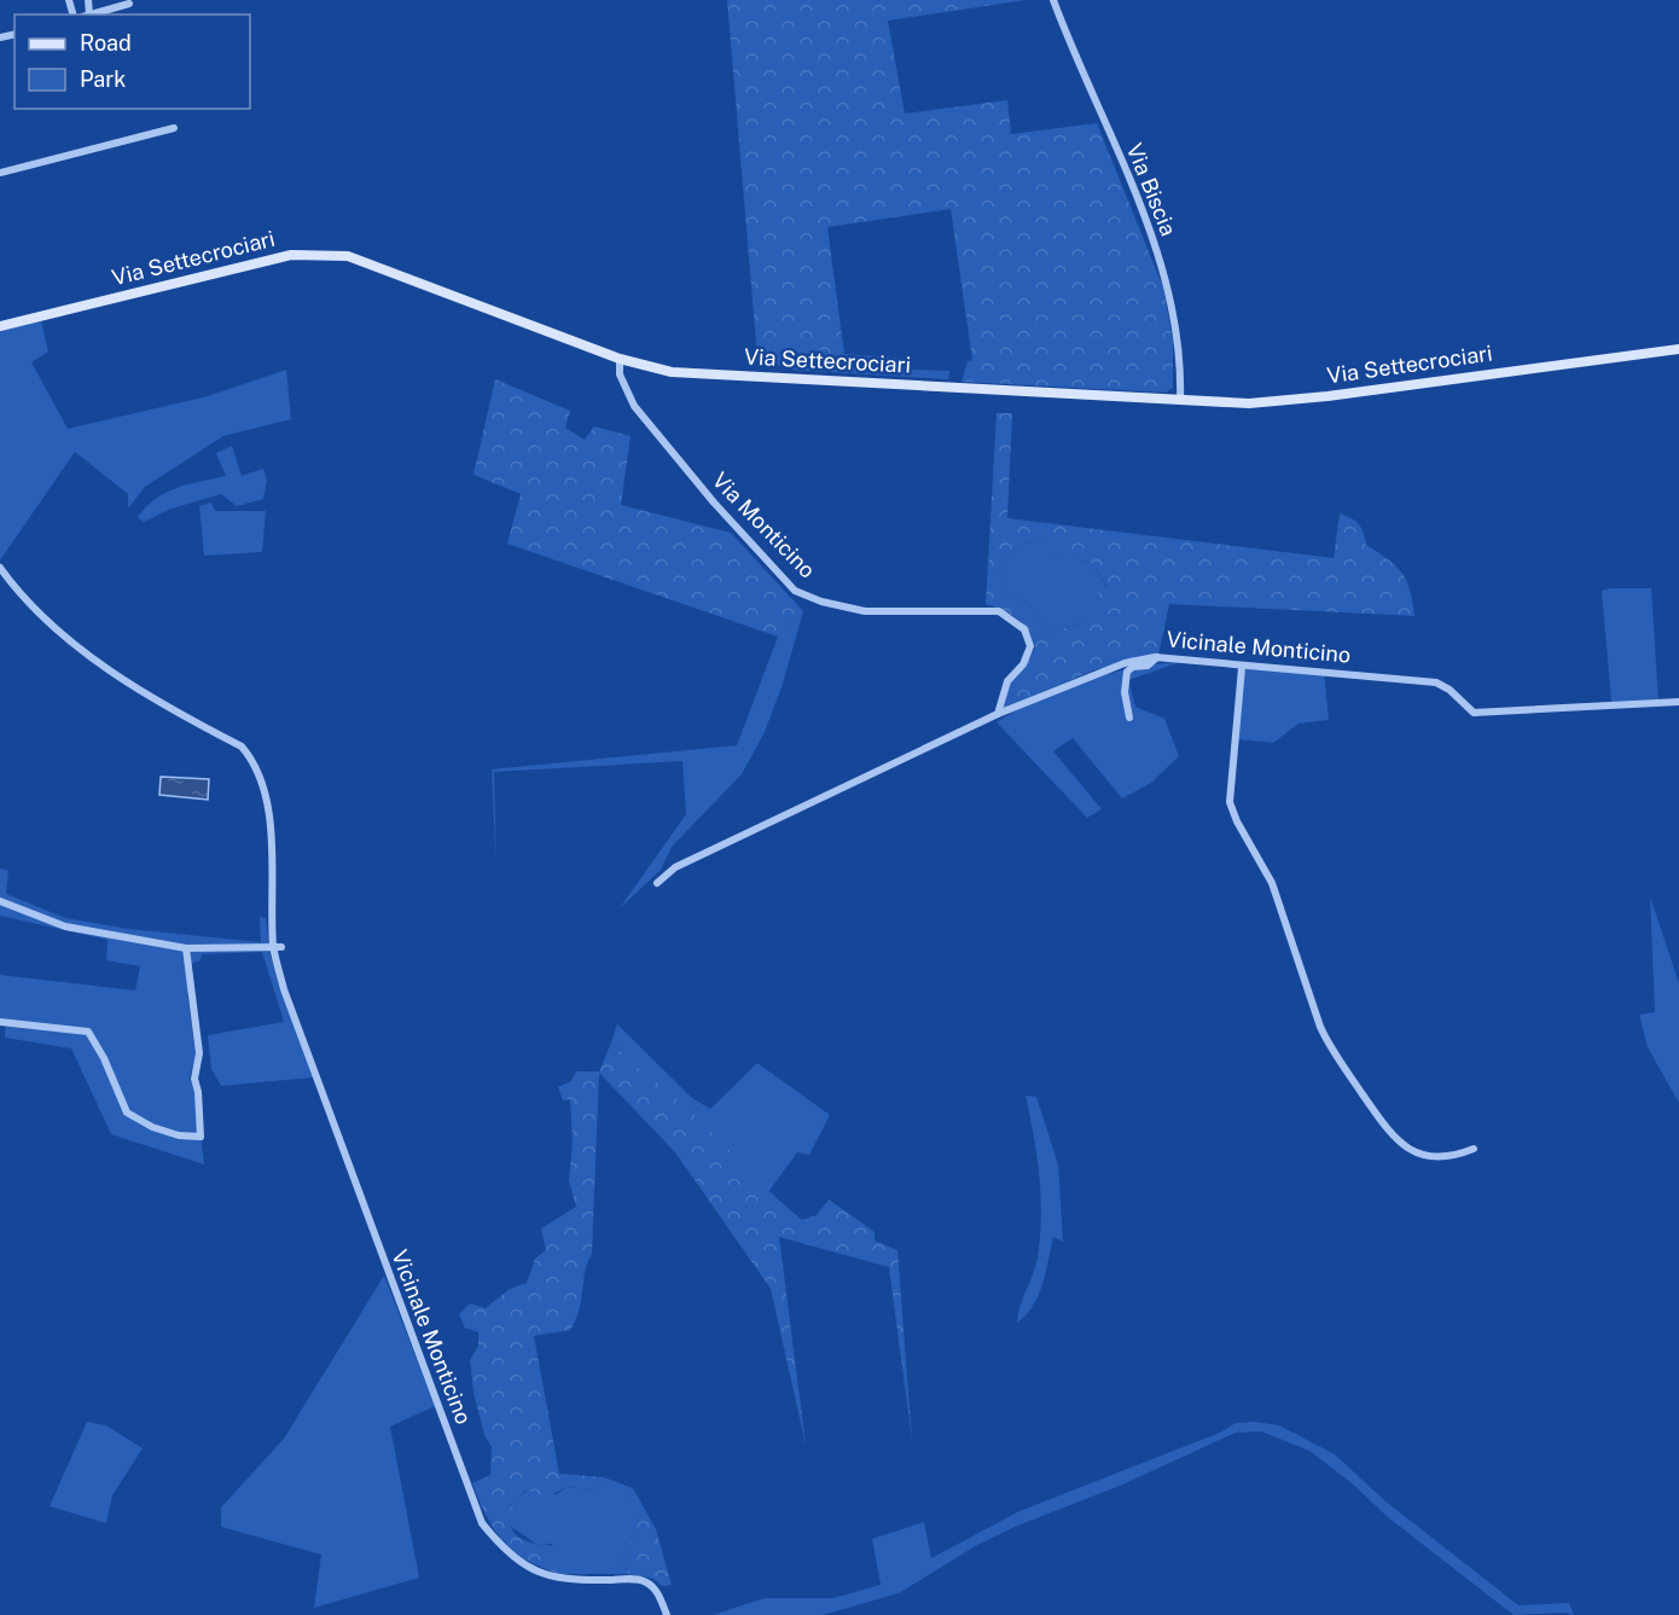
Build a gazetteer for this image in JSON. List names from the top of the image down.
{
  "streets": {
    "main road": ["Via Settecrociari"],
    "street": ["Via Biscia", "Via Monticino", "Vicinale Monticino"]
  },
  "crossings": [
    ["Via Biscia", "Via Settecrociari"],
    ["Via Settecrociari", "Via Monticino"],
    ["Via Monticino", "Vicinale Monticino"]
  ],
  "legend": ["Road", "Park"]
}
